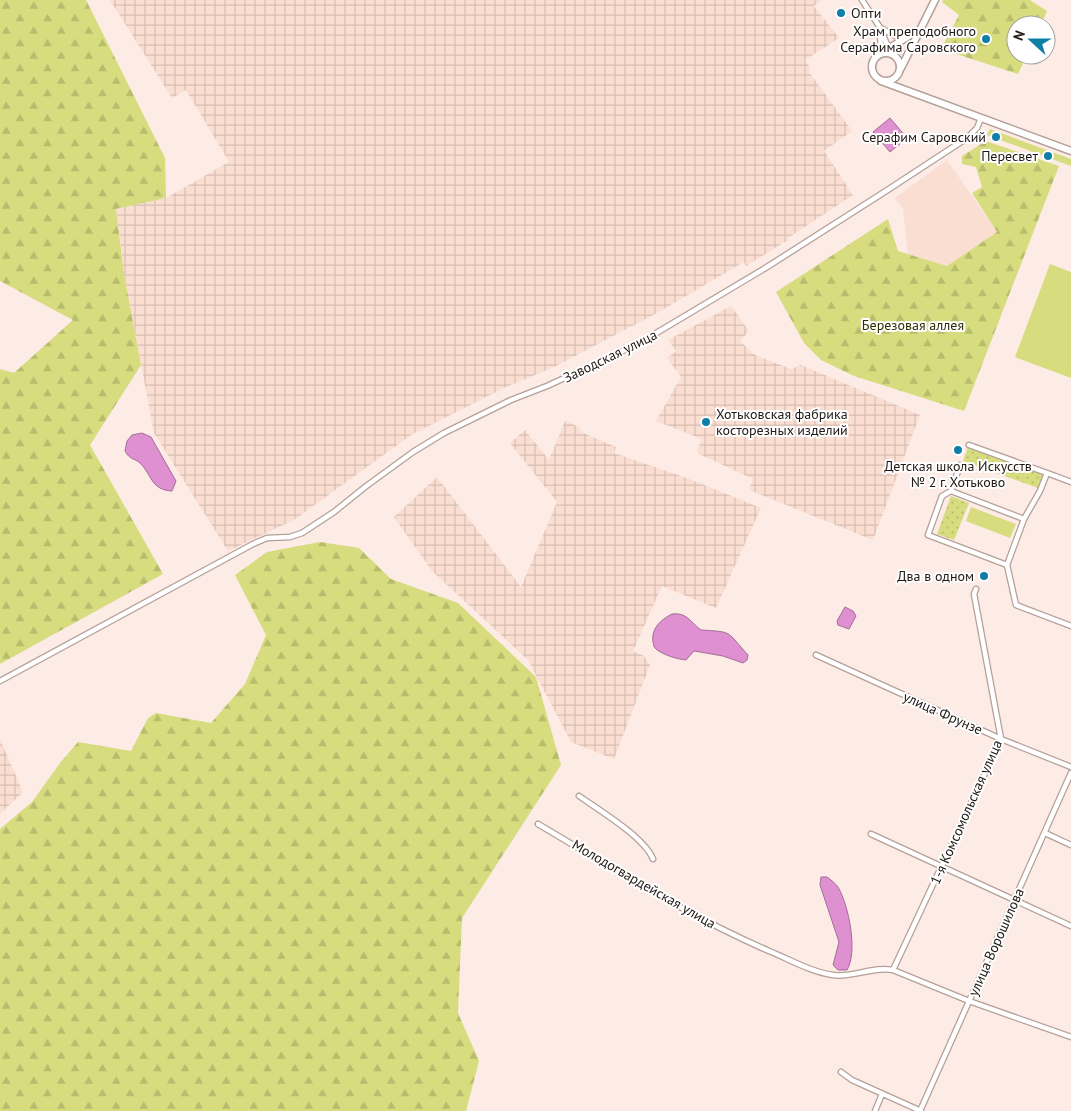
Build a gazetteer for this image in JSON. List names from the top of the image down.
{
  "streets": {
    "street": [
      "Заводская улица",
      "улица Фрунзе",
      "1-я Комсомольская улица",
      "Молодогвардейская улица",
      "улица Ворошилова"
    ]
  },
  "crossings": [
    ["улица Фрунзе", "1-я Комсомольская улица"],
    ["1-я Комсомольская улица", "Молодогвардейская улица"]
  ],
  "parks": ["Березовая аллея"],
  "places": [
    "Опти",
    "Храм преподобного Серафима Саровского",
    "Серафим Саровский",
    "Пересвет",
    "Хотьковская фабрика косторезных изделий",
    "Детская школа Искусств № 2 г. Хотьково",
    "Два в одном"
  ],
  "north": "left"
}
